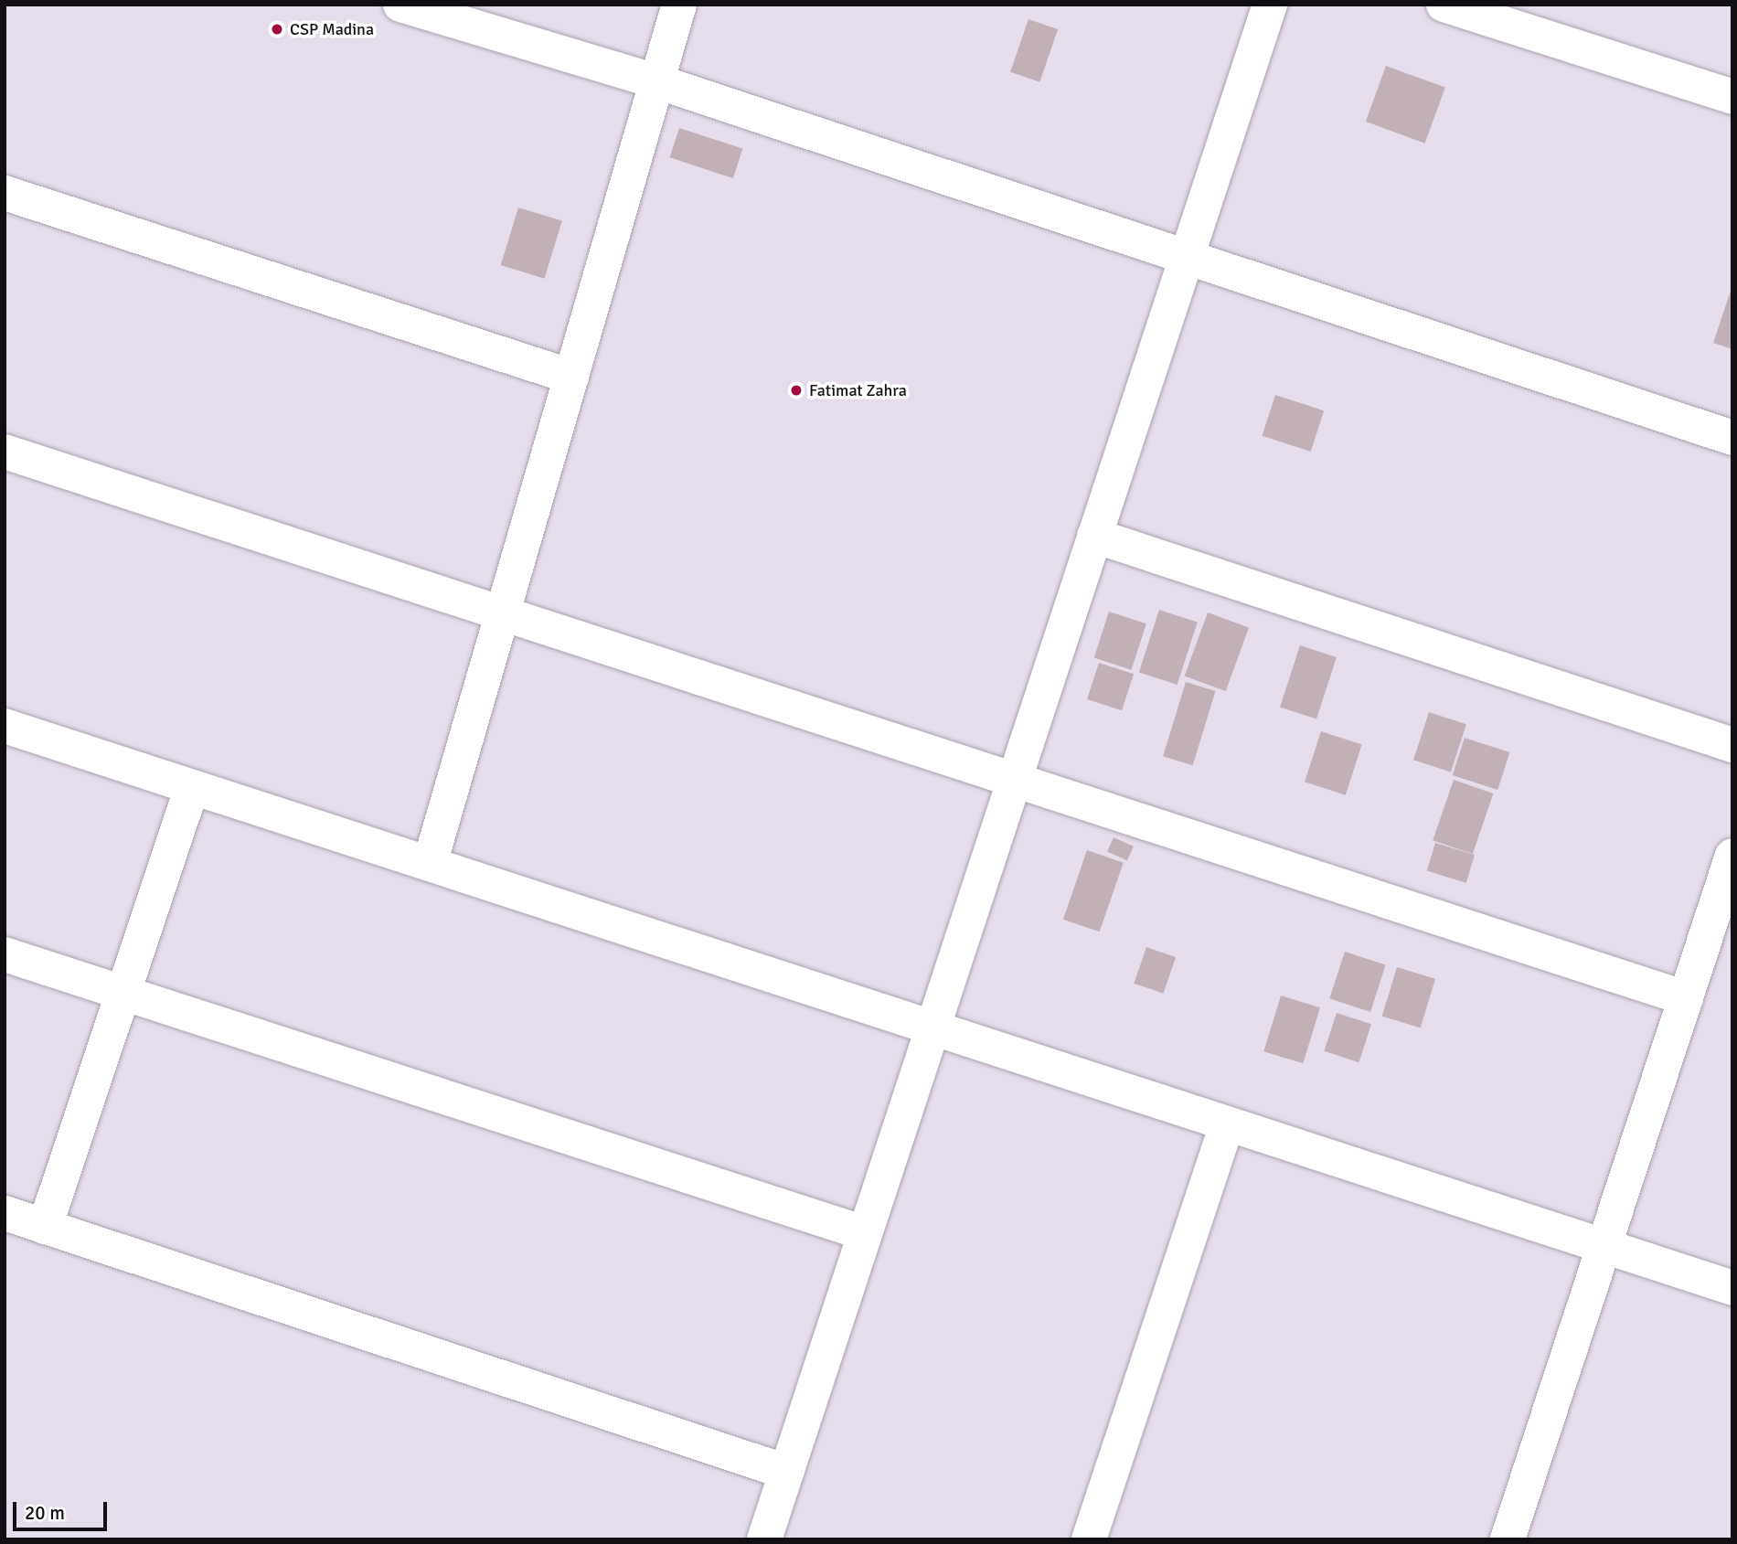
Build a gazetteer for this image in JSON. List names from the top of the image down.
{
  "places": ["CSP Madina", "Fatimat Zahra"],
  "scale_bar": "20 m"
}
